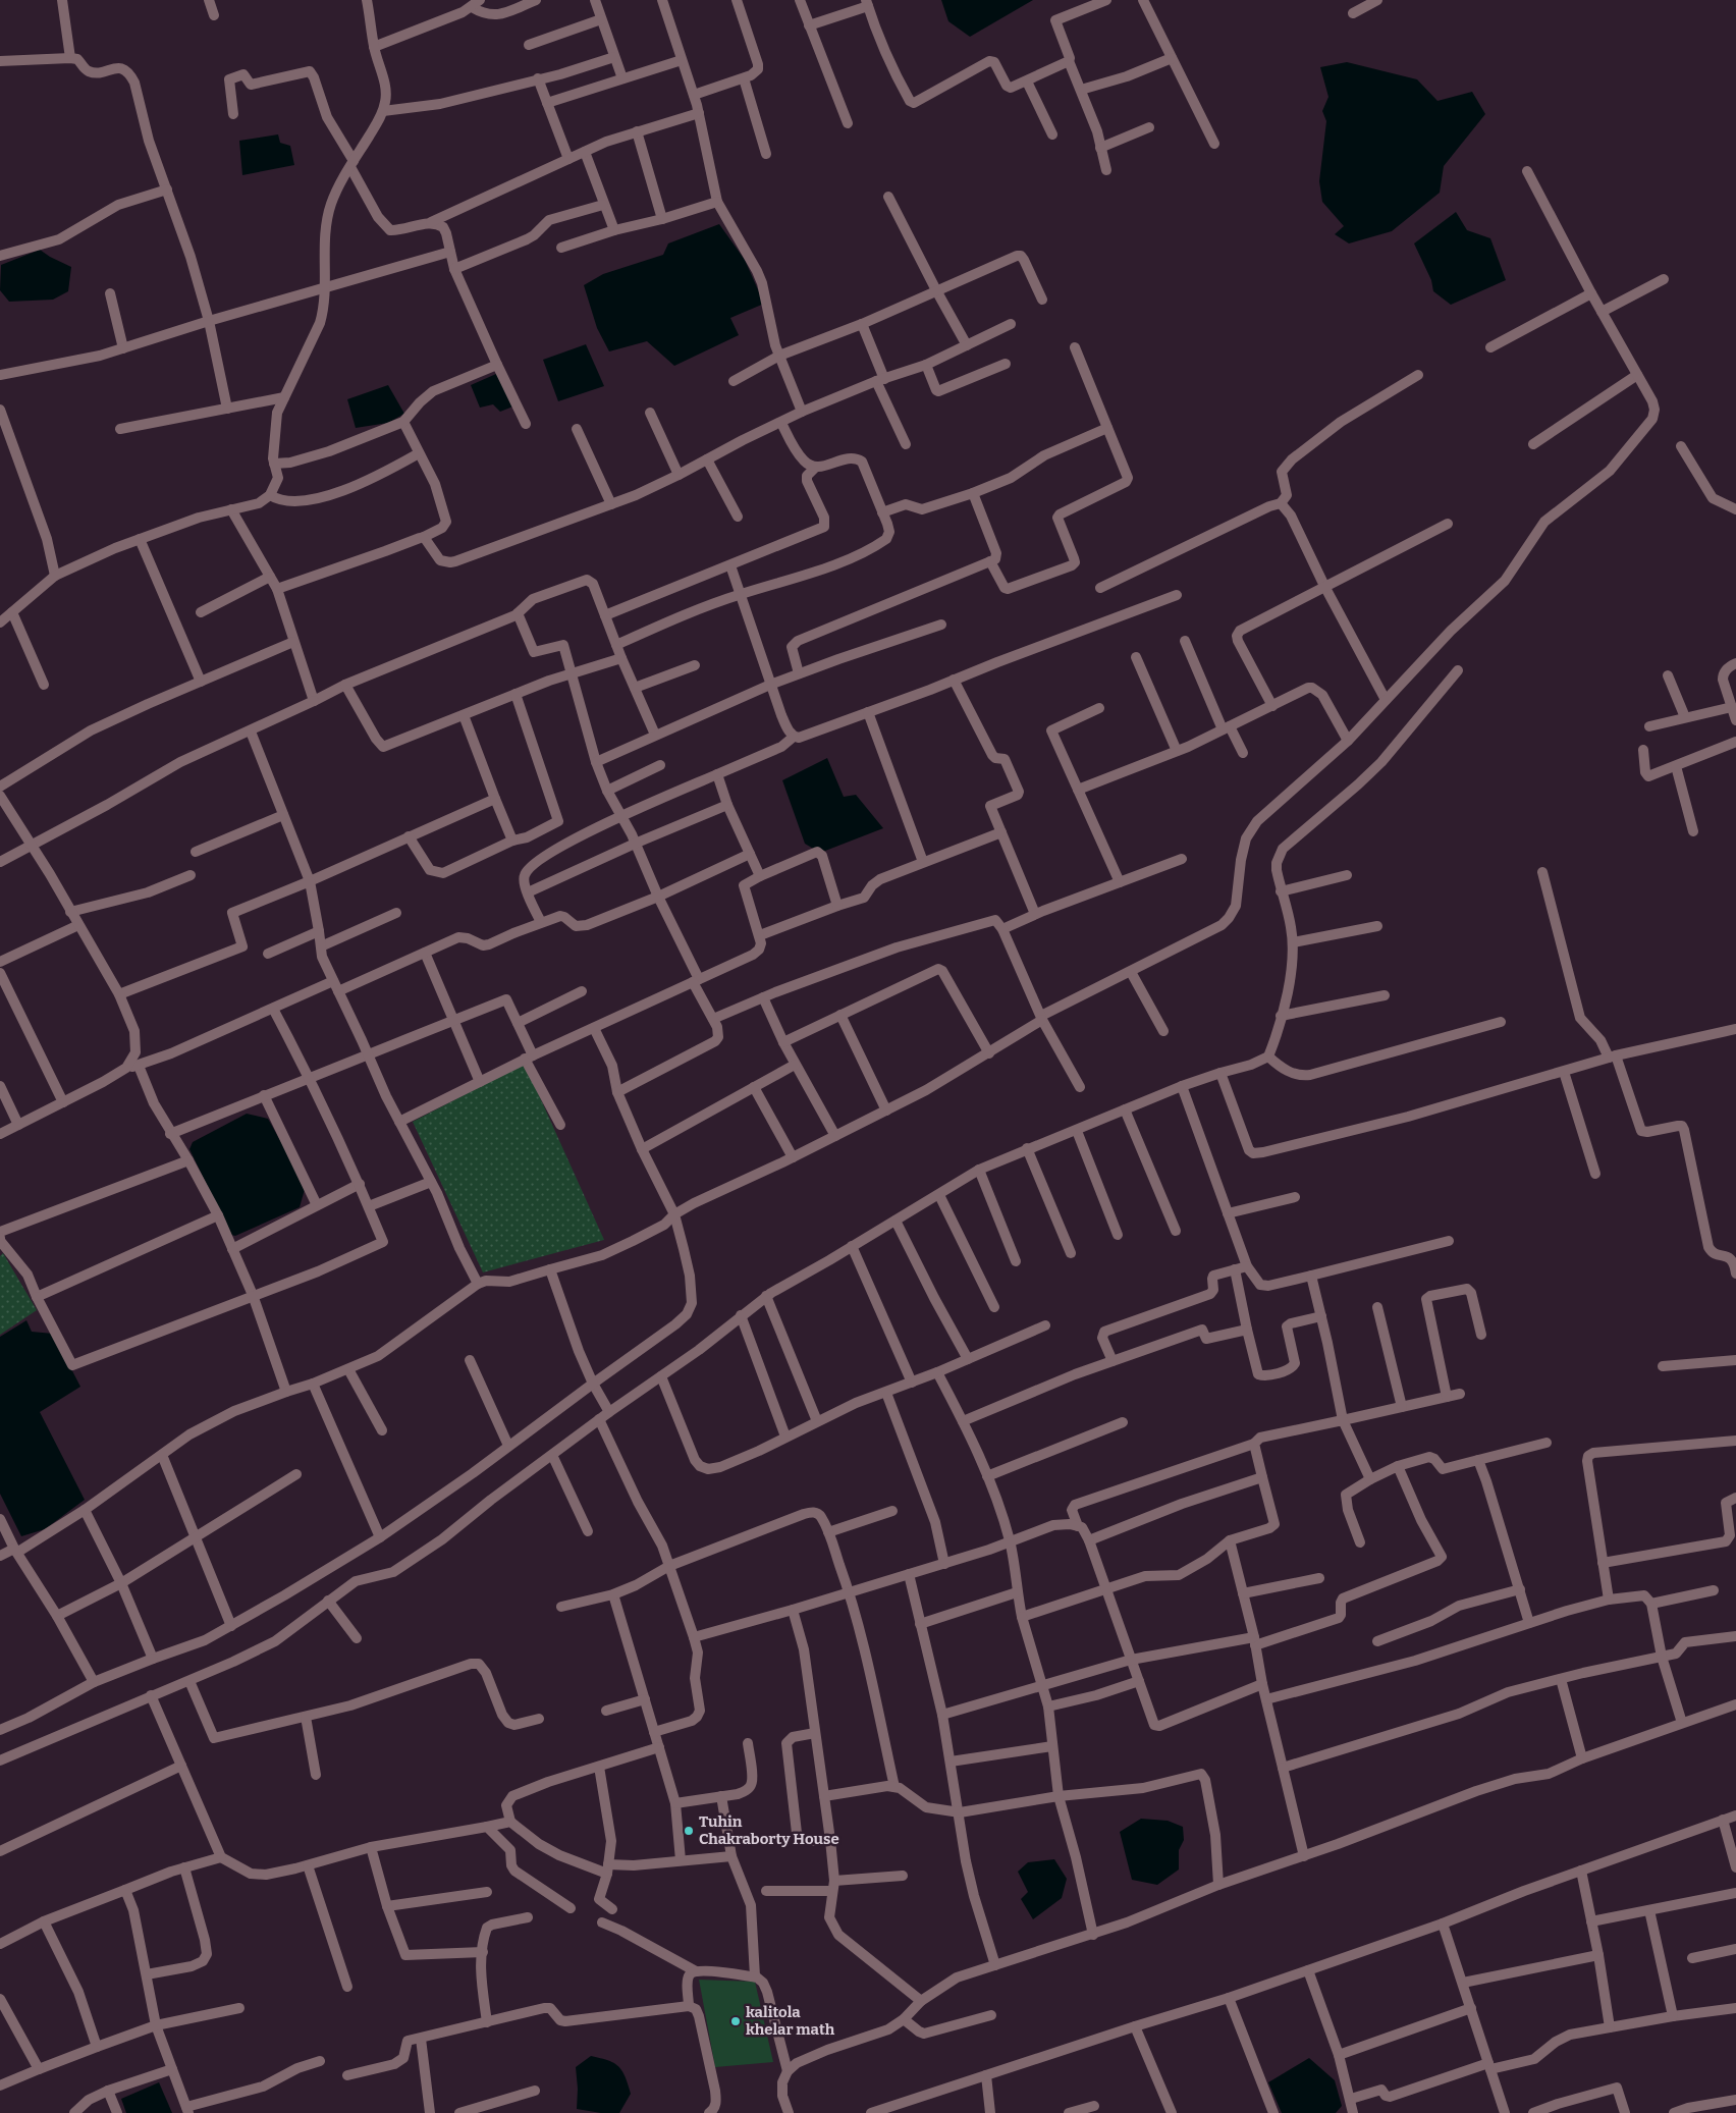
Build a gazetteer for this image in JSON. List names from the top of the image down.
{
  "places": ["Tuhin Chakraborty House", "kalitola khelar math"]
}
